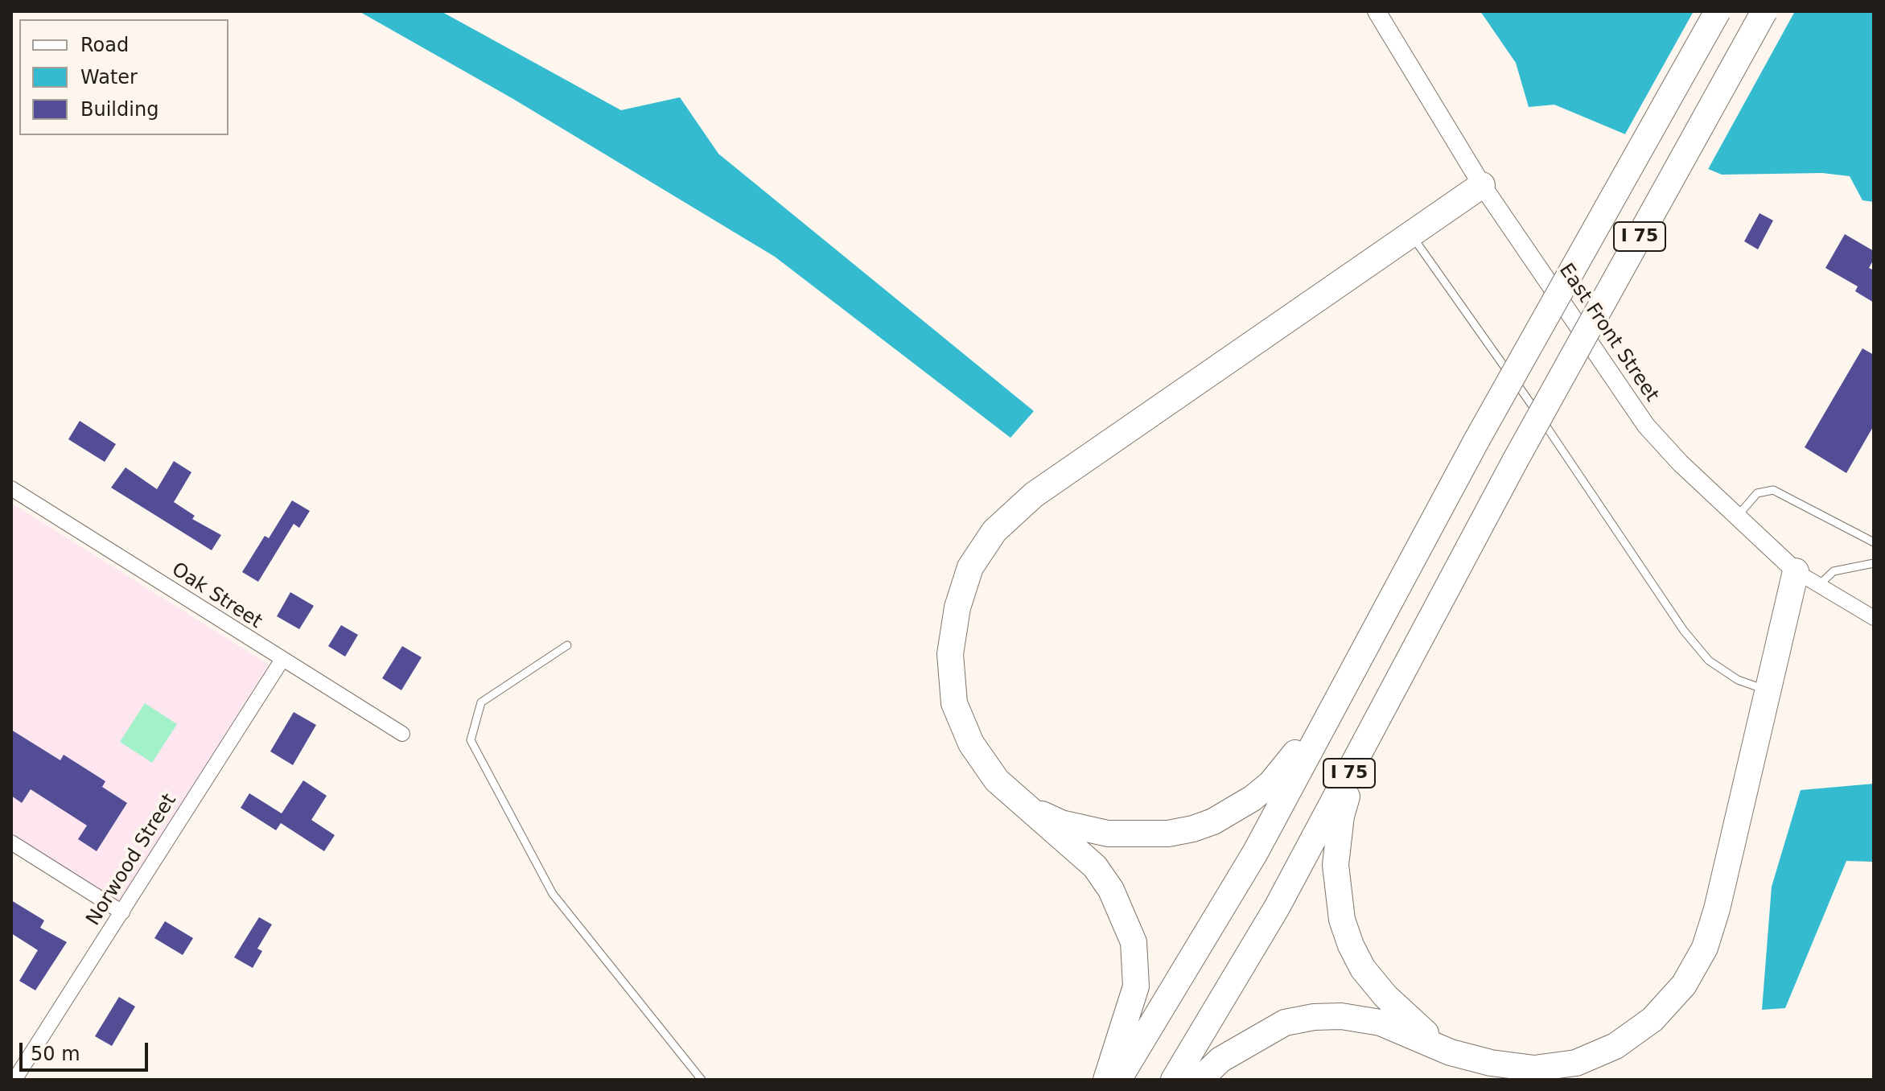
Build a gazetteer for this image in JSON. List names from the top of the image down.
{
  "streets": {
    "highway": ["I 75"],
    "street": ["East Front Street", "Oak Street", "Norwood Street"]
  },
  "crossings": [
    ["Oak Street", "Norwood Street"]
  ],
  "legend": ["Road", "Water", "Building"],
  "scale_bar": "50 m"
}
